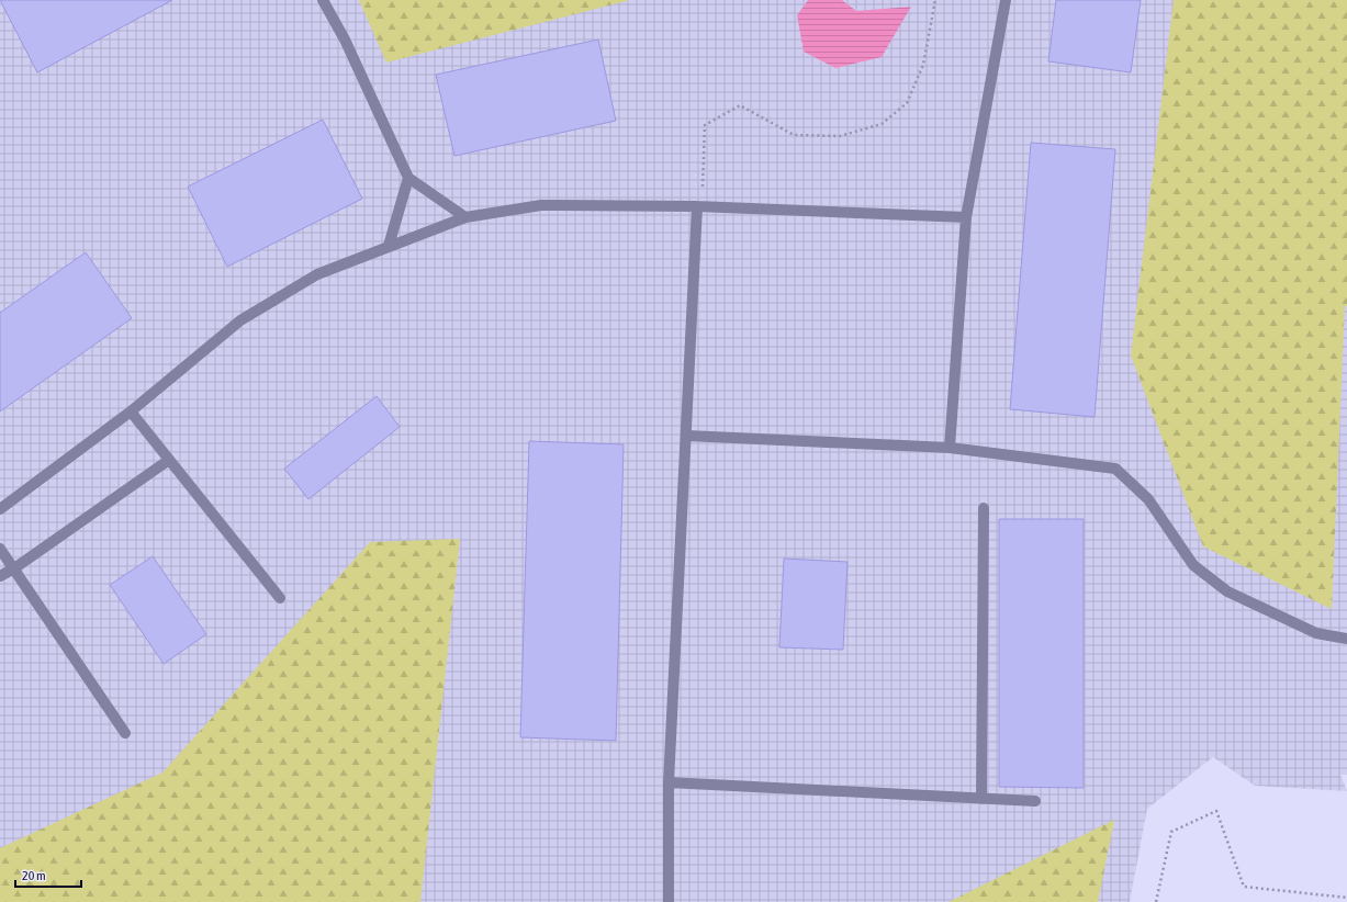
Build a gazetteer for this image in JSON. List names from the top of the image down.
{
  "scale_bar": "20 m"
}
